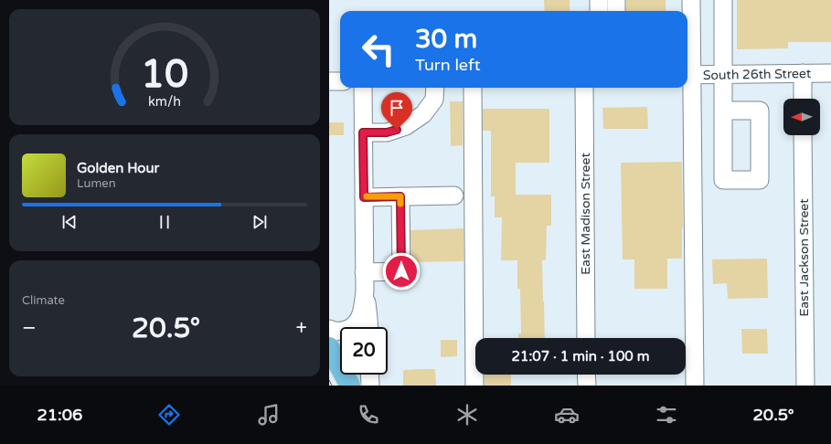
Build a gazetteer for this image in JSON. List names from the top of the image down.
{
  "streets": {
    "street": ["South 26th Street", "East Madison Street", "East Jackson Street"]
  },
  "north": "left",
  "page": {
    "turn": ["30 m", "Turn left"],
    "song": ["Golden Hour", "Lumen"],
    "tile": "Climate",
    "heat": ["−", "20.5°", "+"],
    "limit": "20",
    "trip": "21:07 · 1 min · 100 m",
    "tabs": ["21:06", "20.5°"],
    "gauge": ["10", "km/h"]
  }
}
